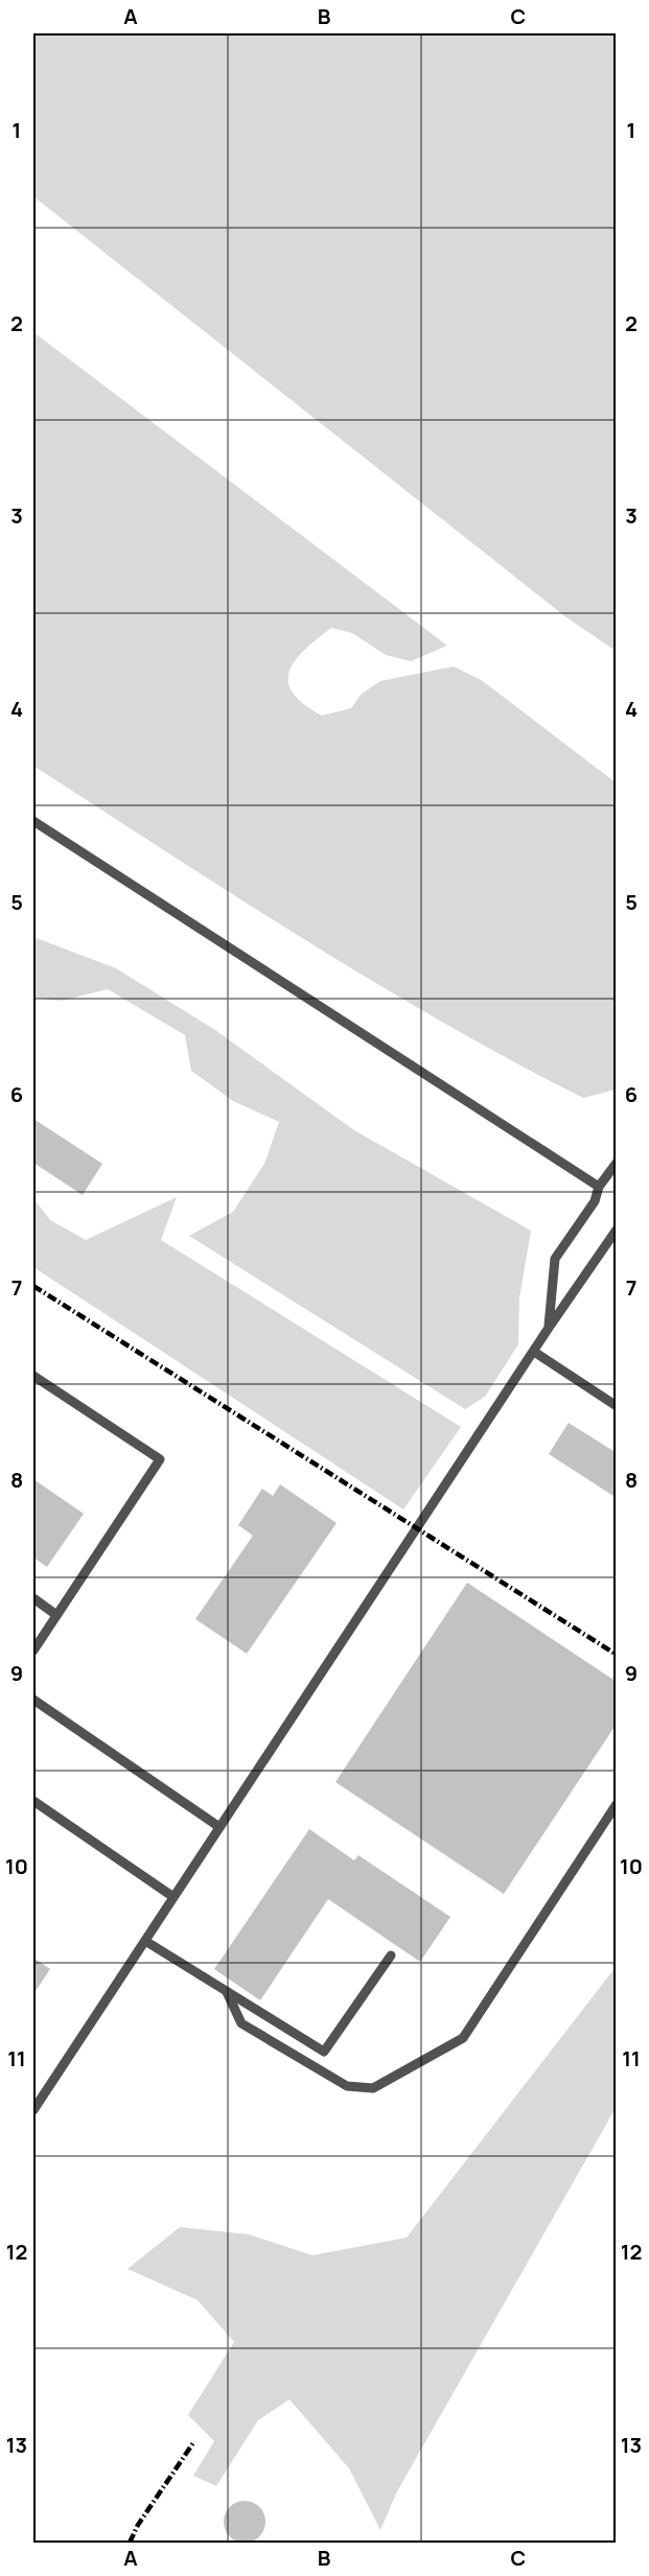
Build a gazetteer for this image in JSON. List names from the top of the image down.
{
  "grid": {
    "columns": ["A", "B", "C"],
    "rows": [
      "1",
      "2",
      "3",
      "4",
      "5",
      "6",
      "7",
      "8",
      "9",
      "10",
      "11",
      "12",
      "13"
    ]
  }
}
